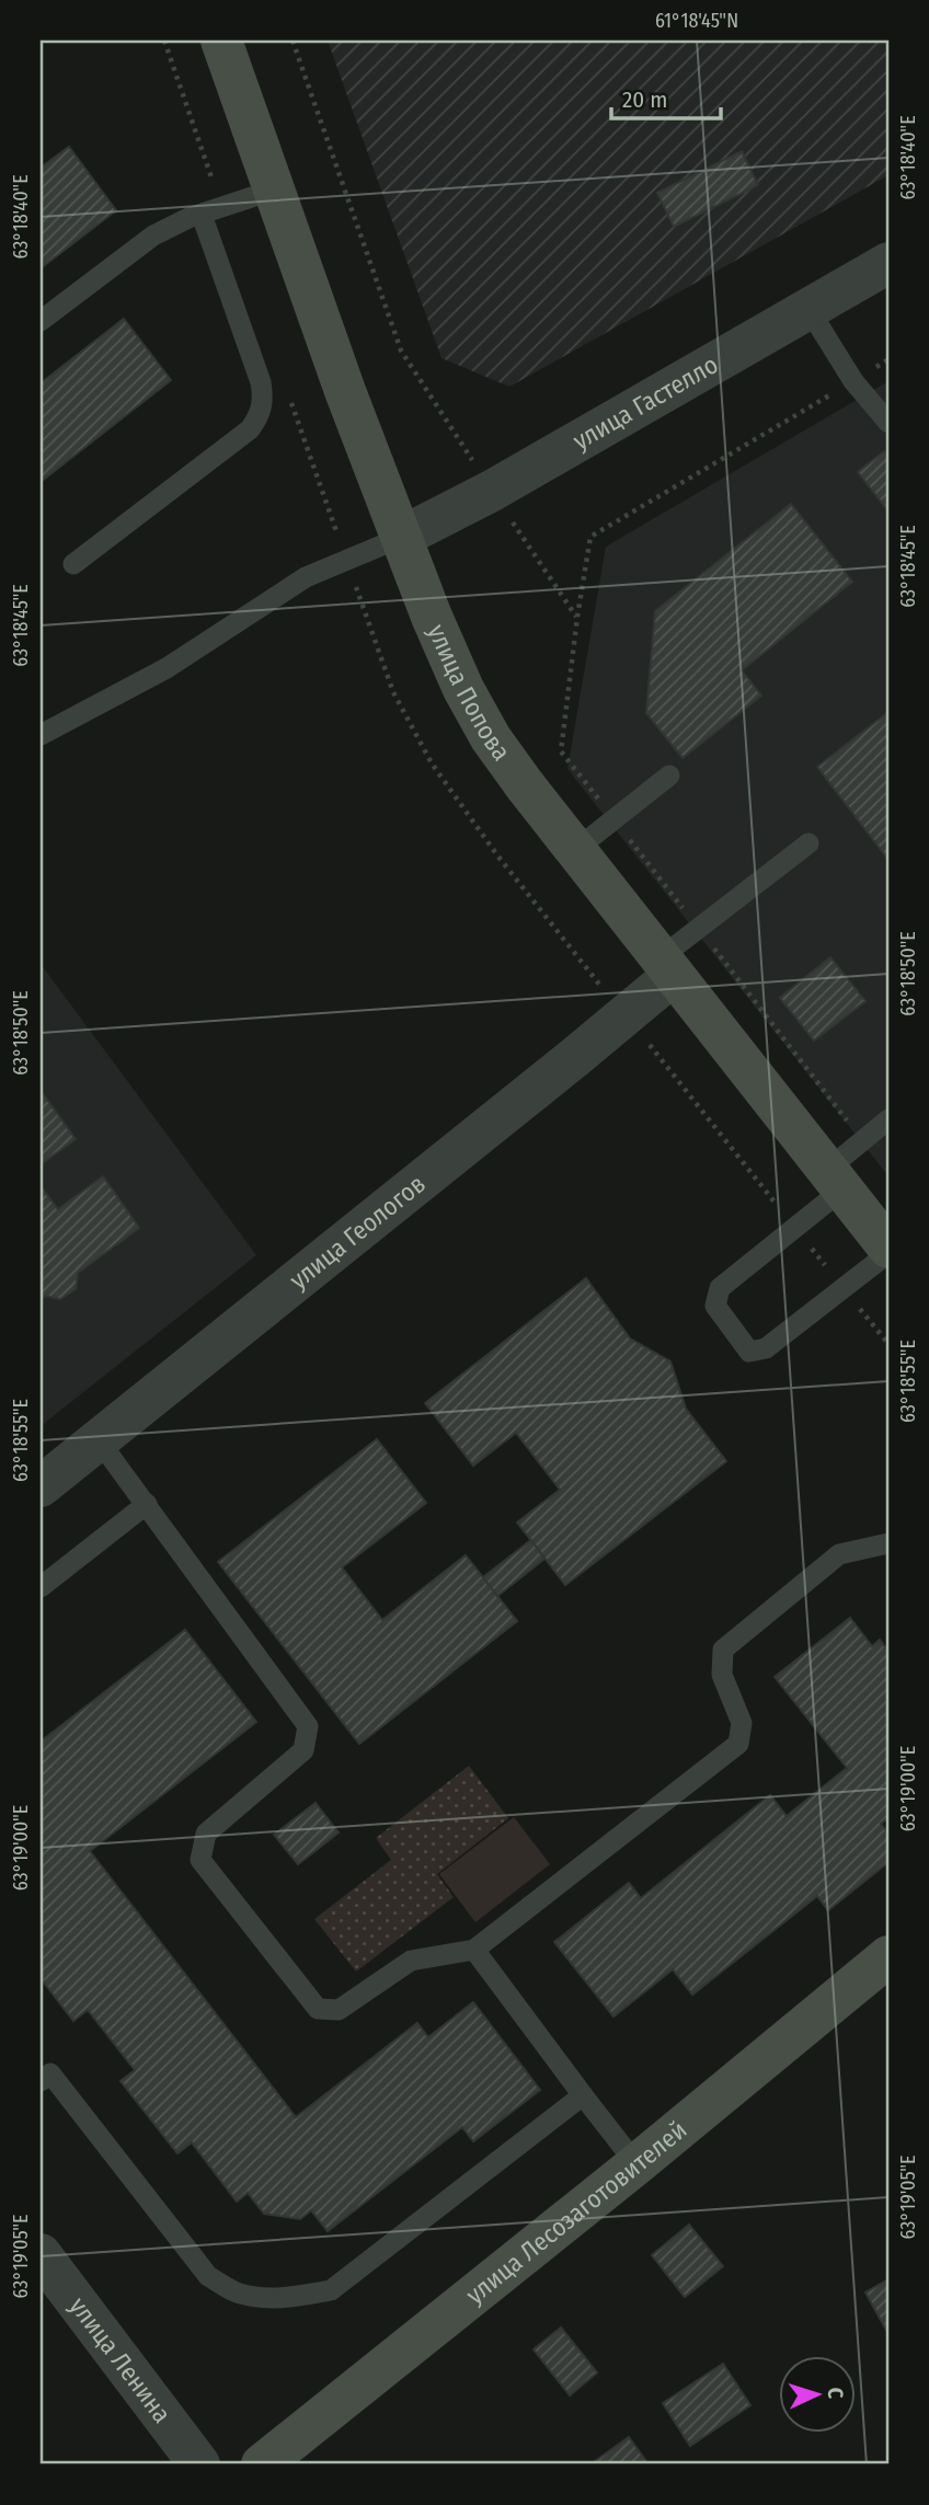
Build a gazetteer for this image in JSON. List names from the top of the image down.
{
  "streets": {
    "main road": ["улица Попова", "улица Лесозаготовителей"],
    "street": ["улица Гастелло", "улица Геологов", "улица Ленина"]
  },
  "crossings": [
    ["улица Гастелло", "улица Попова"],
    ["улица Попова", "улица Геологов"]
  ],
  "scale_bar": "20 m",
  "north": "right",
  "coordinates": [
    "61°18'45\"N",
    "63°18'40\"E",
    "63°18'45\"E",
    "63°18'50\"E",
    "63°18'55\"E",
    "63°19'00\"E",
    "63°19'05\"E"
  ]
}
